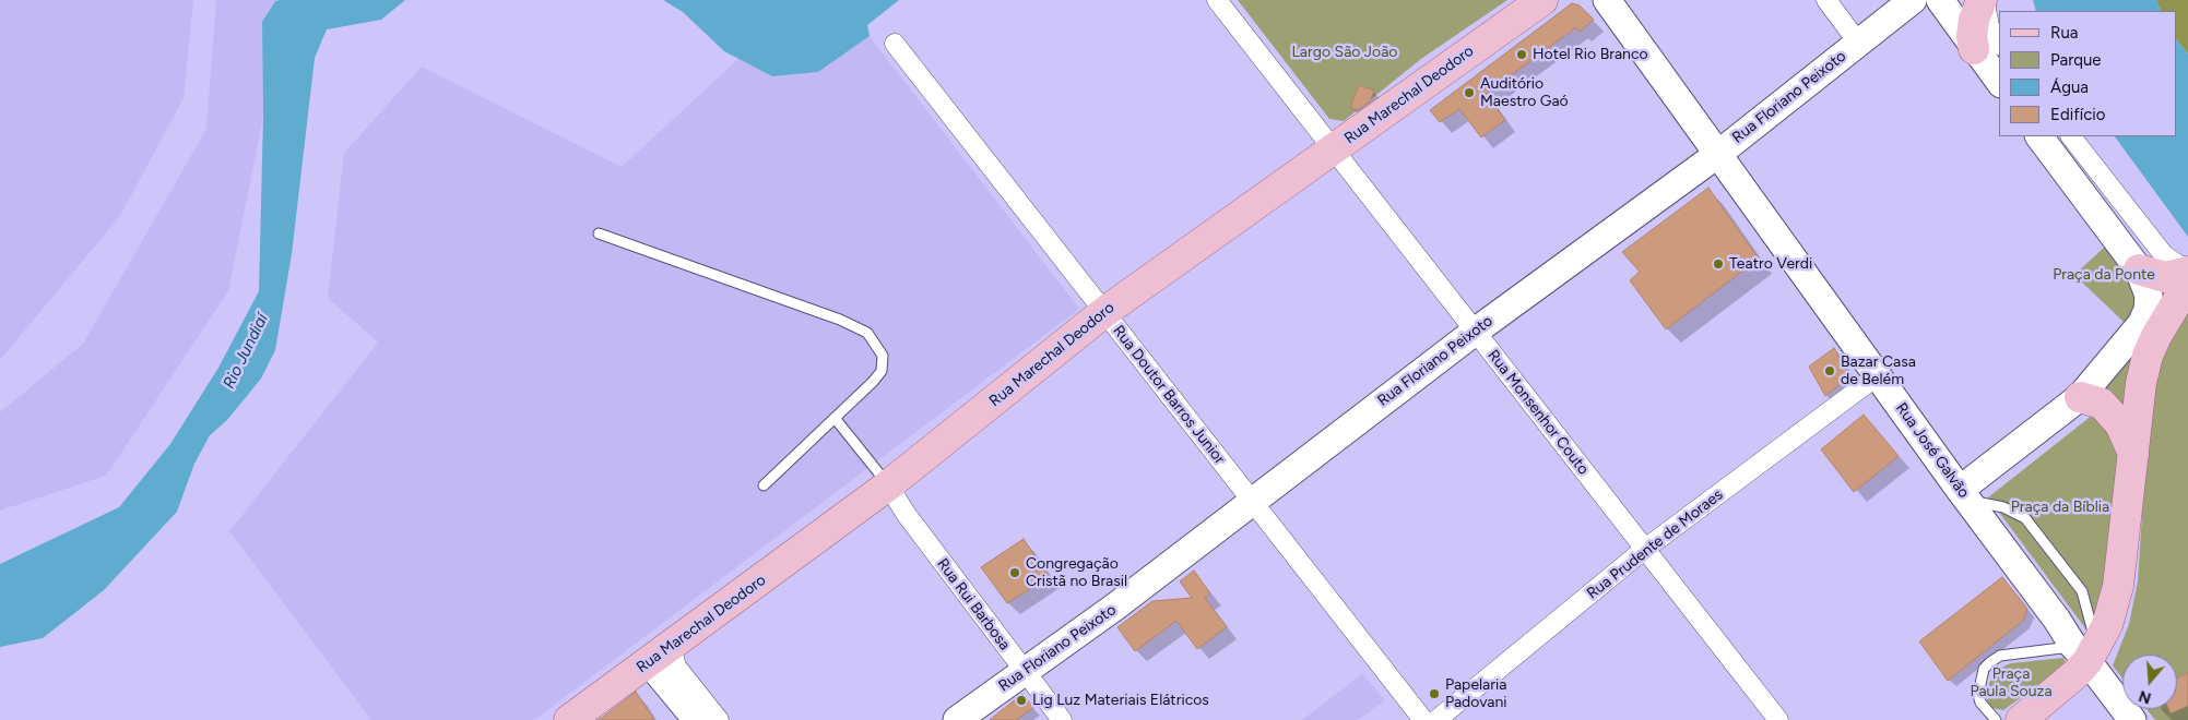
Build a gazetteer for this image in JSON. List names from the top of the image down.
{
  "streets": {
    "main road": ["Rua Marechal Deodoro", "Rua Floriano Peixoto", "Rua José Galvão"],
    "street": [
      "Rua Doutor Barros Junior",
      "Rua Monsenhor Couto",
      "Rua Prudente de Moraes",
      "Rua Rui Barbosa"
    ]
  },
  "crossings": [
    ["Rua Marechal Deodoro", "Rua Doutor Barros Junior"],
    ["Rua Marechal Deodoro", "Rua Monsenhor Couto"],
    ["Rua Marechal Deodoro", "Rua Rui Barbosa"],
    ["Rua Floriano Peixoto", "Rua Doutor Barros Junior"],
    ["Rua Floriano Peixoto", "Rua Monsenhor Couto"],
    ["Rua Floriano Peixoto", "Rua José Galvão"],
    ["Rua Floriano Peixoto", "Rua Rui Barbosa"],
    ["Rua Monsenhor Couto", "Rua Prudente de Moraes"],
    ["Rua José Galvão", "Rua Prudente de Moraes"]
  ],
  "water": ["Rio Jundiaí"],
  "parks": [
    "Largo São João",
    "Praça da Ponte",
    "Praça da Bíblia",
    "Praça Paula Souza"
  ],
  "places": [
    "Hotel Rio Branco",
    "Auditório Maestro Gaó",
    "Teatro Verdi",
    "Bazar Casa de Belém",
    "Congregação Cristã no Brasil",
    "Papelaria Padovani",
    "Lig Luz Materiais Elátricos"
  ],
  "legend": [
    "Rua",
    "Parque",
    "Água",
    "Edifício"
  ],
  "north": "bottom"
}
